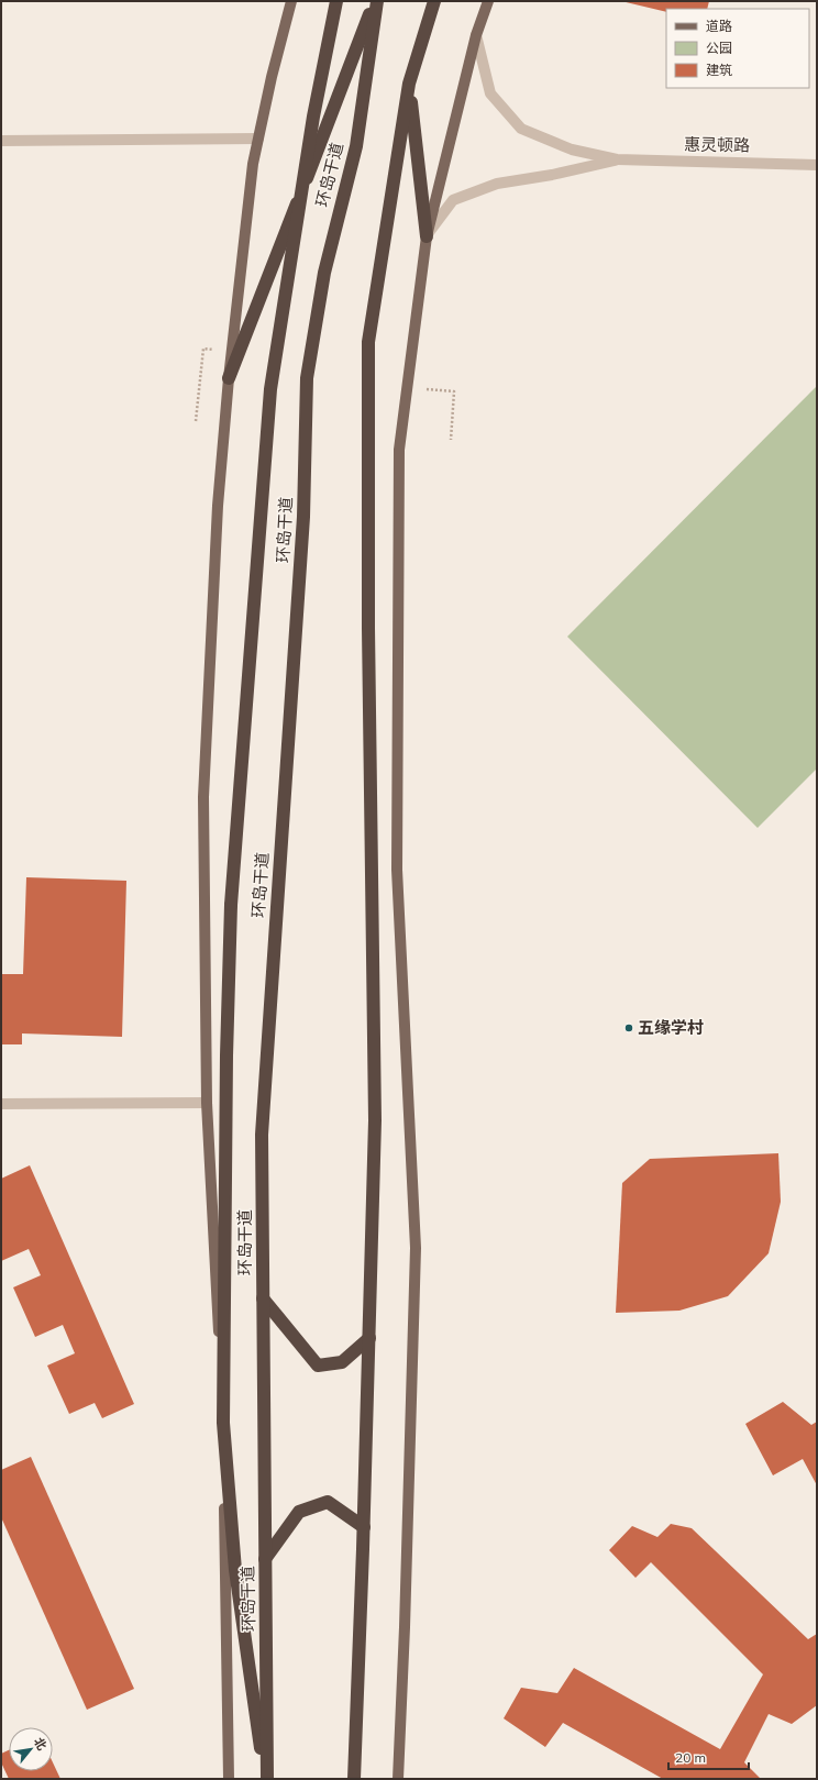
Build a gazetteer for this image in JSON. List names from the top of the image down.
{
  "streets": {
    "highway": ["环岛干道"],
    "street": ["惠灵顿路"]
  },
  "places": ["五缘学村"],
  "legend": ["道路", "公园", "建筑"],
  "scale_bar": "20 m",
  "north": "top right"
}
